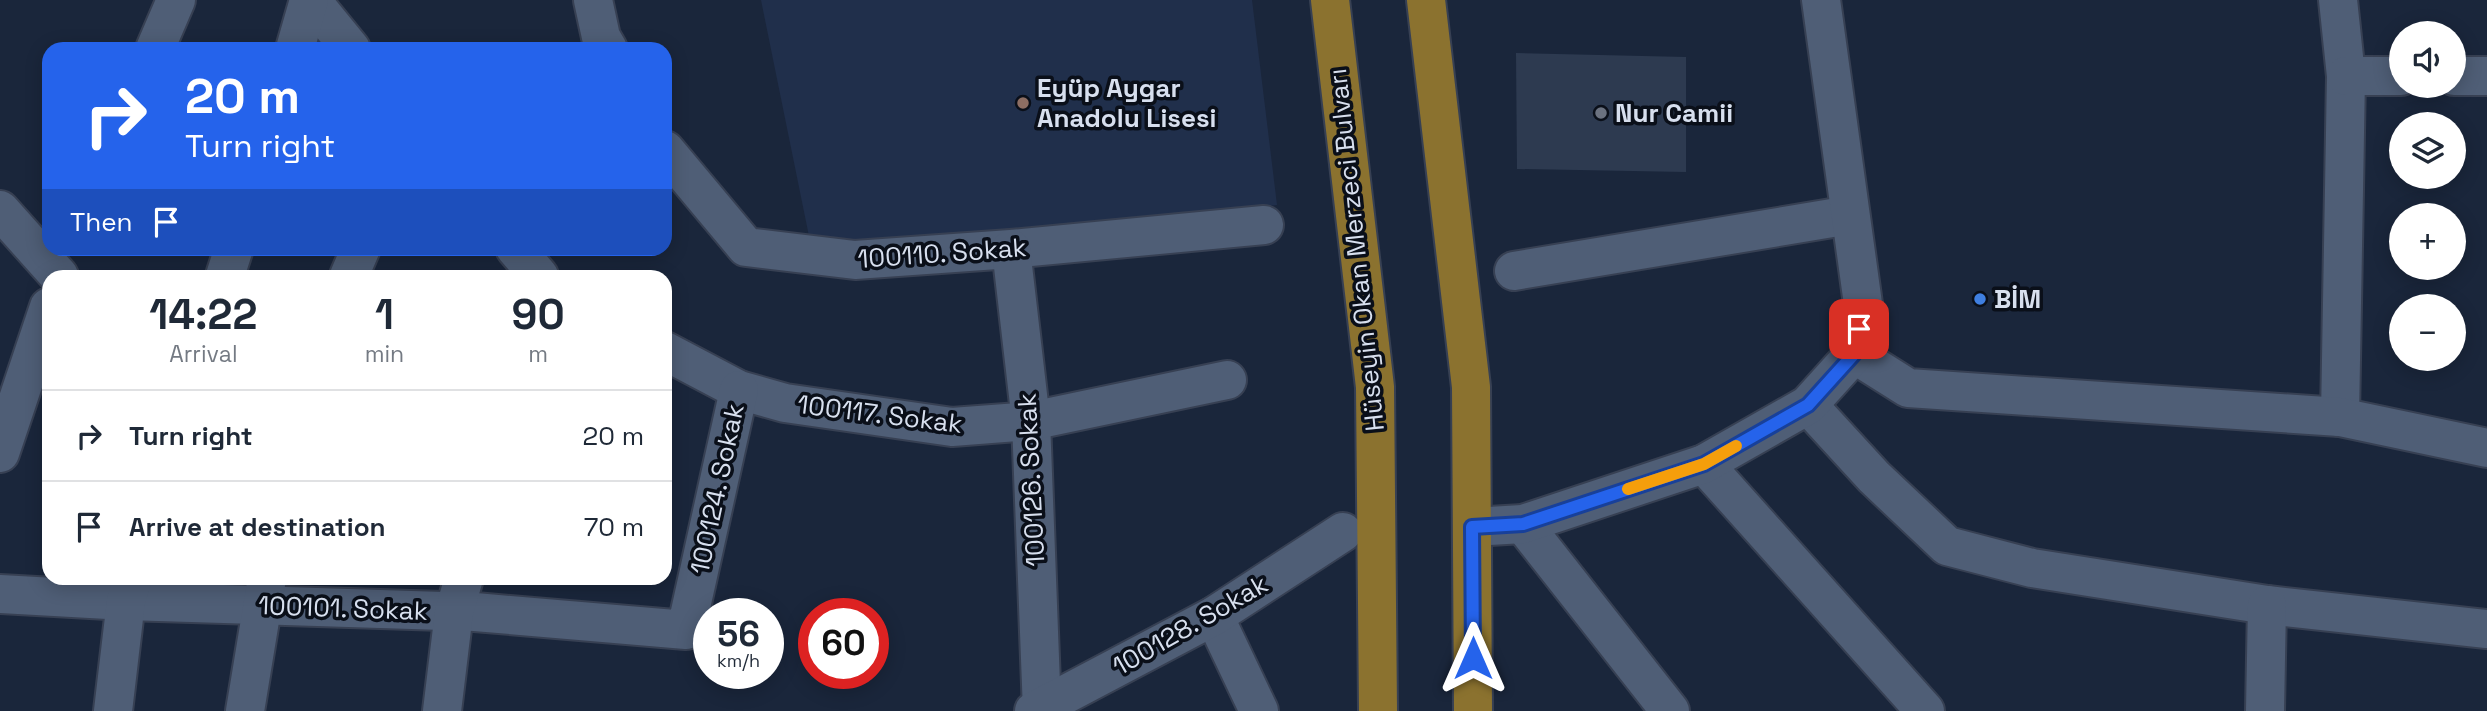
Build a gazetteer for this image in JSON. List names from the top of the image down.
{
  "streets": {
    "main road": ["Hüseyin Okan Merzeci Bulvarı"],
    "street": [
      "100110. Sokak",
      "100117. Sokak",
      "100126. Sokak",
      "100124. Sokak",
      "100101. Sokak",
      "100128. Sokak"
    ]
  },
  "crossings": [
    ["100110. Sokak", "100126. Sokak"],
    ["100117. Sokak", "100126. Sokak"],
    ["100117. Sokak", "100124. Sokak"],
    ["100126. Sokak", "100128. Sokak"],
    ["100124. Sokak", "100101. Sokak"]
  ],
  "places": ["Eyüp Aygar Anadolu Lisesi", "Nur Camii", "BİM"],
  "page": {
    "map_buttons": ["+", "−"],
    "turn": ["20 m", "Turn right"],
    "then": "Then",
    "eta": [
      "14:22",
      "Arrival",
      "1",
      "min",
      "90",
      "m"
    ],
    "list": [
      {
        "name": "Turn right",
        "value": "20 m"
      },
      {
        "name": "Arrive at destination",
        "value": "70 m"
      }
    ],
    "speed": "56 km/h",
    "limit": "60"
  }
}
